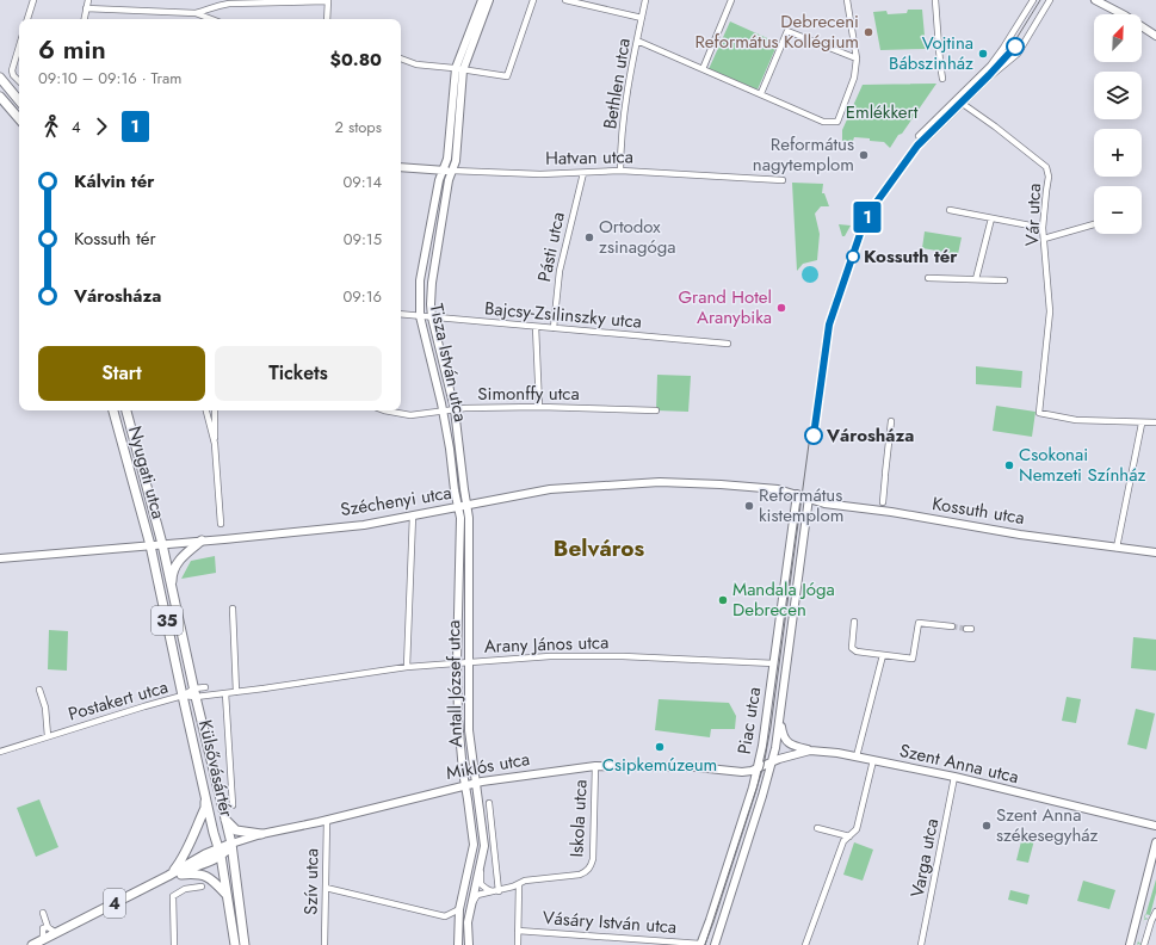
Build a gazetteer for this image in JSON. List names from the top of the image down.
{
  "streets": {
    "main road": [
      "Nyugati utca",
      "35",
      "Külsővásártér",
      "4"
    ],
    "street": [
      "Bethlen utca",
      "Hatvan utca",
      "Vár utca",
      "Pásti utca",
      "Bajcsy-Zsilinszky utca",
      "Tisza István utca",
      "Simonffy utca",
      "Széchenyi utca",
      "Kossuth utca",
      "Arany János utca",
      "Antall József utca",
      "Postakert utca",
      "Piac utca",
      "Szent Anna utca",
      "Miklós utca",
      "Iskola utca",
      "Varga utca",
      "Szív utca",
      "Vásáry István utca"
    ]
  },
  "crossings": [
    ["Bethlen utca", "Hatvan utca"],
    ["Hatvan utca", "Pásti utca"],
    ["Hatvan utca", "Tisza István utca"],
    ["Pásti utca", "Bajcsy-Zsilinszky utca"],
    ["Bajcsy-Zsilinszky utca", "Tisza István utca"],
    ["Tisza István utca", "Simonffy utca"],
    ["Tisza István utca", "Széchenyi utca"],
    ["Tisza István utca", "Antall József utca"],
    ["Nyugati utca", "Széchenyi utca"],
    ["Nyugati utca", "Külsővásártér"],
    ["Széchenyi utca", "Kossuth utca"],
    ["Széchenyi utca", "Antall József utca"],
    ["Széchenyi utca", "Piac utca"],
    ["Széchenyi utca", "Külsővásártér"],
    ["Kossuth utca", "Piac utca"],
    ["Arany János utca", "Antall József utca"],
    ["Arany János utca", "Piac utca"],
    ["Arany János utca", "Külsővásártér"],
    ["Antall József utca", "Miklós utca"],
    ["Postakert utca", "Külsővásártér"],
    ["Piac utca", "Szent Anna utca"],
    ["Piac utca", "Miklós utca"],
    ["Piac utca", "Vásáry István utca"],
    ["Szent Anna utca", "Miklós utca"],
    ["Szent Anna utca", "Varga utca"],
    ["Miklós utca", "Külsővásártér"],
    ["Miklós utca", "Iskola utca"],
    ["Miklós utca", "Szív utca"],
    ["Külsővásártér", "4"]
  ],
  "districts": ["Belváros"],
  "parks": ["Emlékkert"],
  "places": [
    "Debreceni Református Kollégium",
    "Vojtina Bábszinház",
    "Református nagytemplom",
    "Ortodox zsinagóga",
    "Kossuth tér",
    "Grand Hotel Aranybika",
    "Városháza",
    "Csokonai Nemzeti Színház",
    "Református kistemplom",
    "Mandala Jóga Debrecen",
    "Csipkemúzeum",
    "Szent Anna székesegyház"
  ],
  "lines": ["tram line 1"],
  "north": "top right",
  "page": {
    "on_map": "1",
    "map_buttons": ["+", "−"],
    "heading": ["6 min", "09:10 – 09:16 · Tram", "$0.80"],
    "legs": ["4", "1", "2 stops"],
    "list": [
      {
        "name": "Kálvin tér",
        "value": "09:14"
      },
      {
        "name": "Kossuth tér",
        "value": "09:15"
      },
      {
        "name": "Városháza",
        "value": "09:16"
      }
    ],
    "buttons": ["Start", "Tickets"]
  }
}
